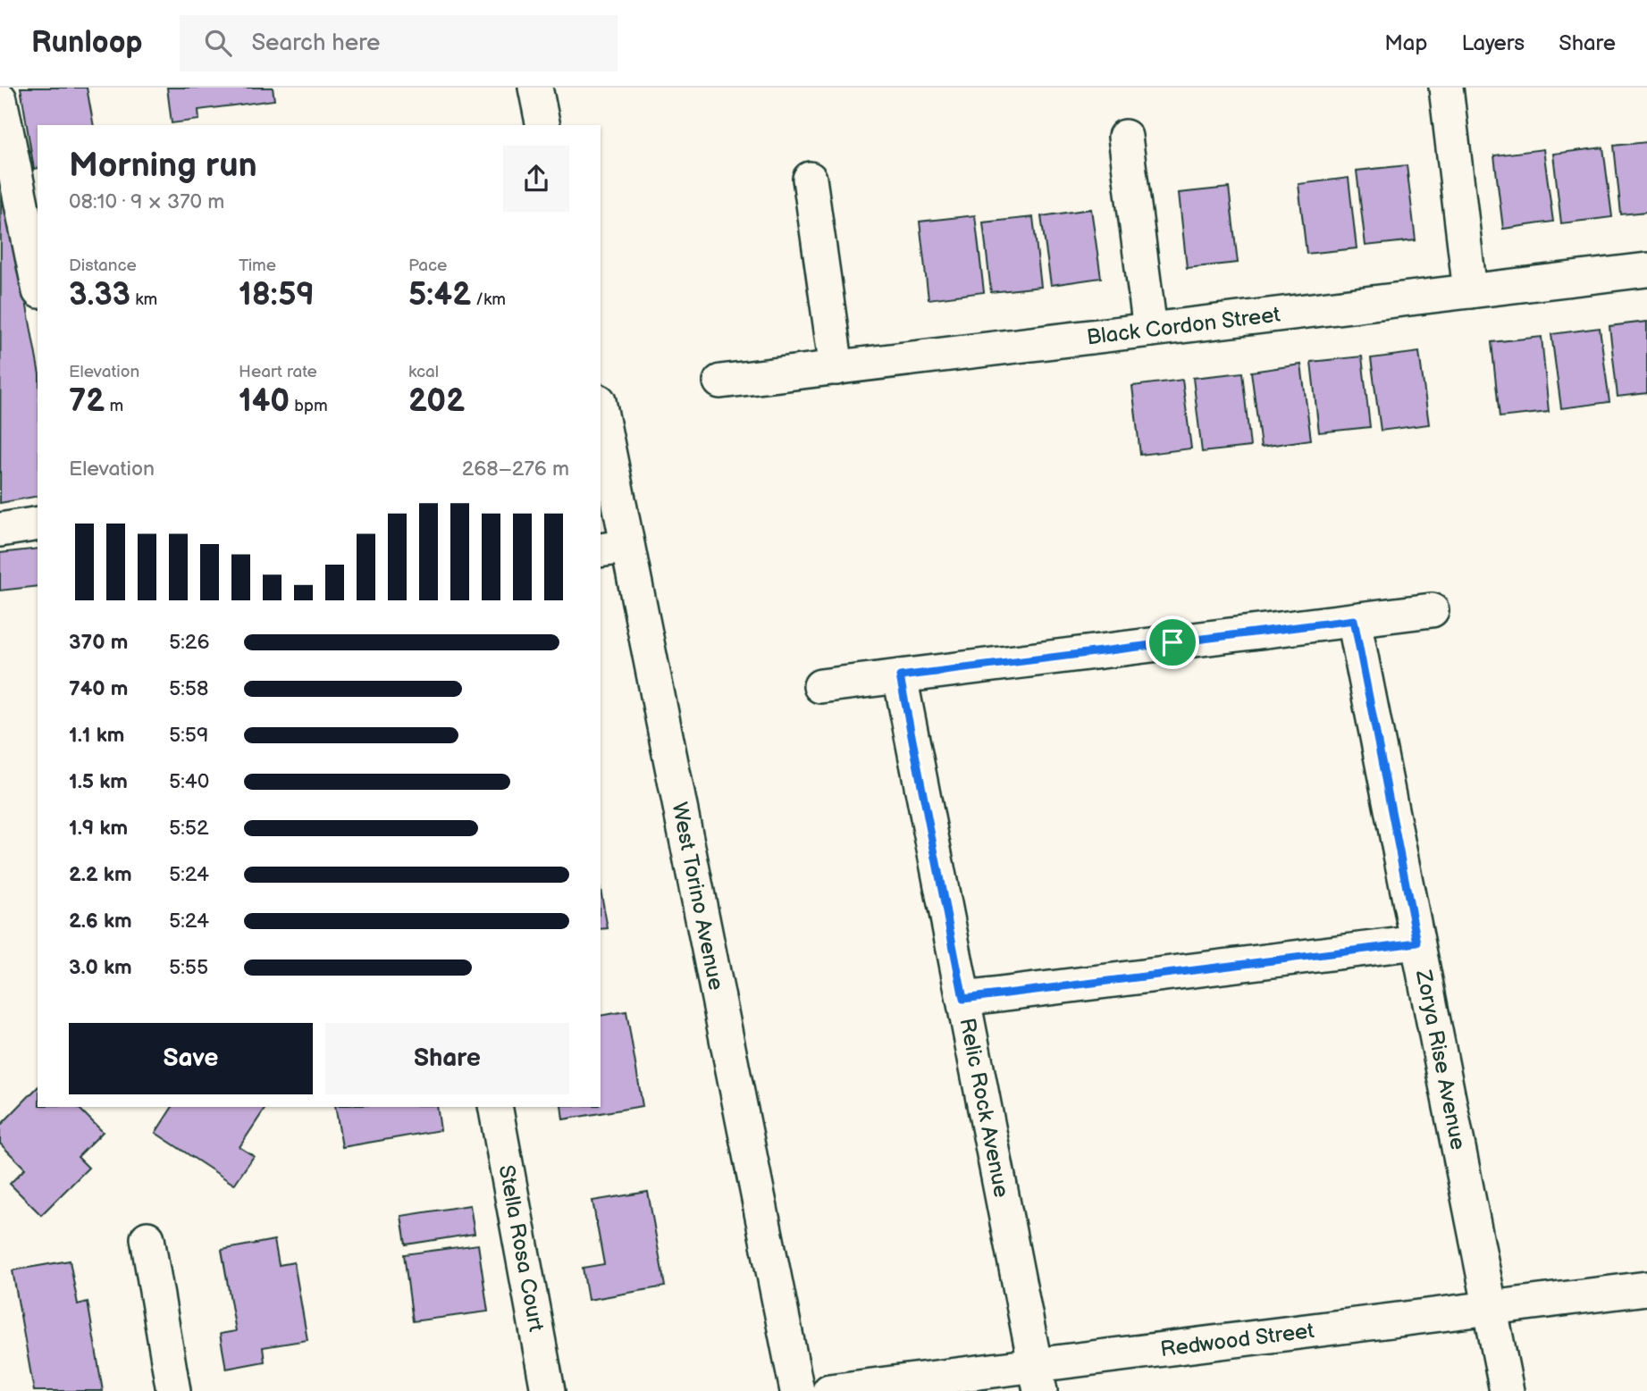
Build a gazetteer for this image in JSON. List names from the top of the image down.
{
  "streets": {
    "street": [
      "Black Cordon Street",
      "West Torino Avenue",
      "Zorya Rise Avenue",
      "Relic Rock Avenue",
      "Stella Rosa Court",
      "Redwood Street"
    ]
  },
  "crossings": [
    ["Zorya Rise Avenue", "Redwood Street"],
    ["Relic Rock Avenue", "Redwood Street"]
  ],
  "page": {
    "header": "Runloop",
    "search": "Search here",
    "nav": ["Map", "Layers", "Share"],
    "heading": ["Morning run", "08:10 · 9 × 370 m"],
    "stats": [
      ["Distance", "3.33 km"],
      ["Time", "18:59"],
      ["Pace", "5:42 /km"],
      ["Elevation", "72 m"],
      ["Heart rate", "140 bpm"],
      ["kcal", "202"]
    ],
    "chart": ["Elevation", "268–276 m"],
    "list": [
      {
        "name": "370 m",
        "note": "5:26"
      },
      {
        "name": "740 m",
        "note": "5:58"
      },
      {
        "name": "1.1 km",
        "note": "5:59"
      },
      {
        "name": "1.5 km",
        "note": "5:40"
      },
      {
        "name": "1.9 km",
        "note": "5:52"
      },
      {
        "name": "2.2 km",
        "note": "5:24"
      },
      {
        "name": "2.6 km",
        "note": "5:24"
      },
      {
        "name": "3.0 km",
        "note": "5:55"
      }
    ],
    "buttons": ["Save", "Share"]
  }
}
